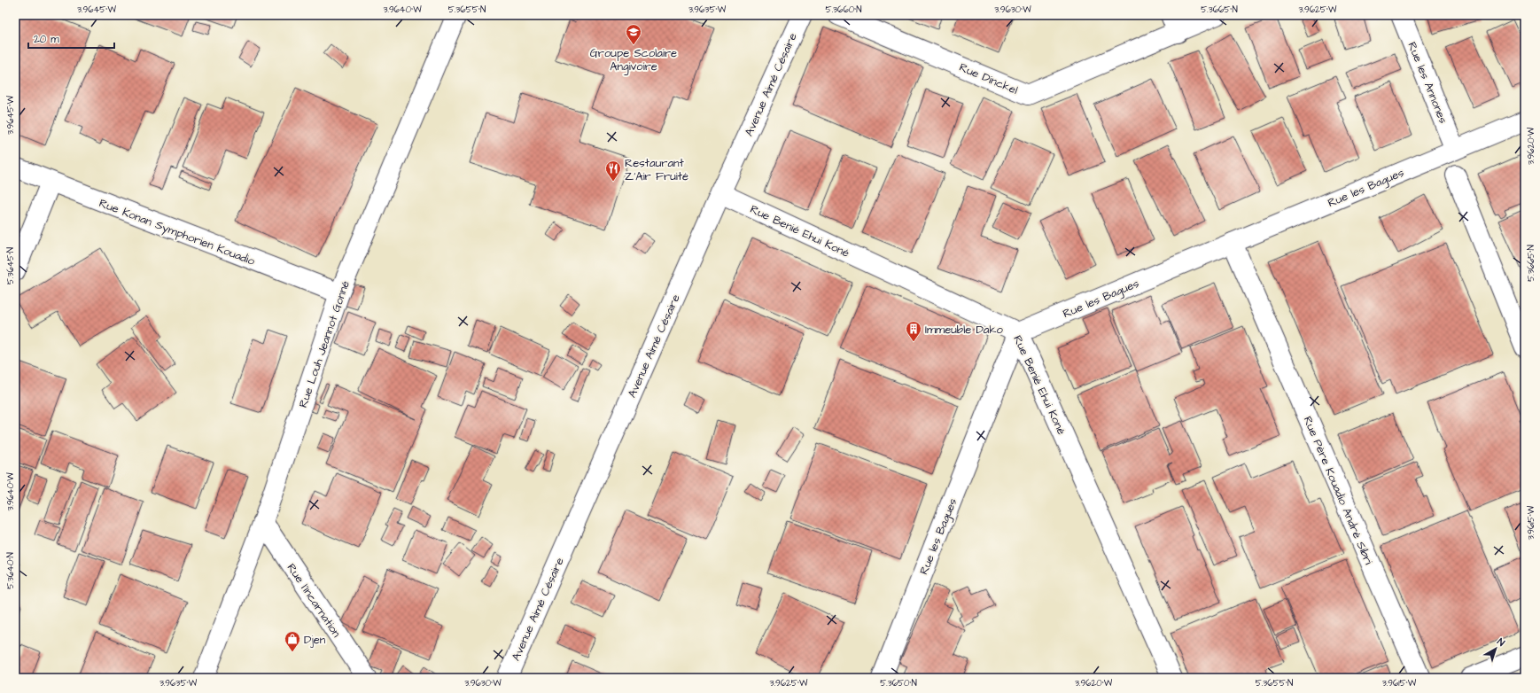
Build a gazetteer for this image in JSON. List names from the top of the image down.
{
  "streets": {
    "street": [
      "Rue Dinckel",
      "Rue les Annones",
      "Avenue Aimé Césaire",
      "Rue les Bagues",
      "Rue Benié Ehui Koné",
      "Rue Konan Symphorien Kouadio",
      "Rue Louh Jeannot Gonné",
      "Rue Père Kouadio André Sibri",
      "Rue l'Incarnation"
    ]
  },
  "crossings": [
    ["Rue les Annones", "Rue les Bagues"],
    ["Avenue Aimé Césaire", "Rue Benié Ehui Koné"],
    ["Rue les Bagues", "Rue Benié Ehui Koné"],
    ["Rue les Bagues", "Rue Père Kouadio André Sibri"],
    ["Rue Konan Symphorien Kouadio", "Rue Louh Jeannot Gonné"],
    ["Rue Louh Jeannot Gonné", "Rue l'Incarnation"]
  ],
  "places": {
    "school or university": ["Groupe Scolaire Angivoire"],
    "restaurant": ["Restaurant Z'Air Fruité"],
    "building": ["Immeuble Dako"],
    "shop": ["Djen"]
  },
  "scale_bar": "20 m",
  "north": "top right",
  "coordinates": [
    "3.9645°W",
    "3.9640°W",
    "5.3655°N",
    "3.9635°W",
    "5.3660°N",
    "3.9630°W",
    "5.3665°N",
    "3.9625°W",
    "3.9620°W",
    "5.3645°N",
    "3.9615°W",
    "5.3640°N",
    "5.3650°N"
  ]
}
